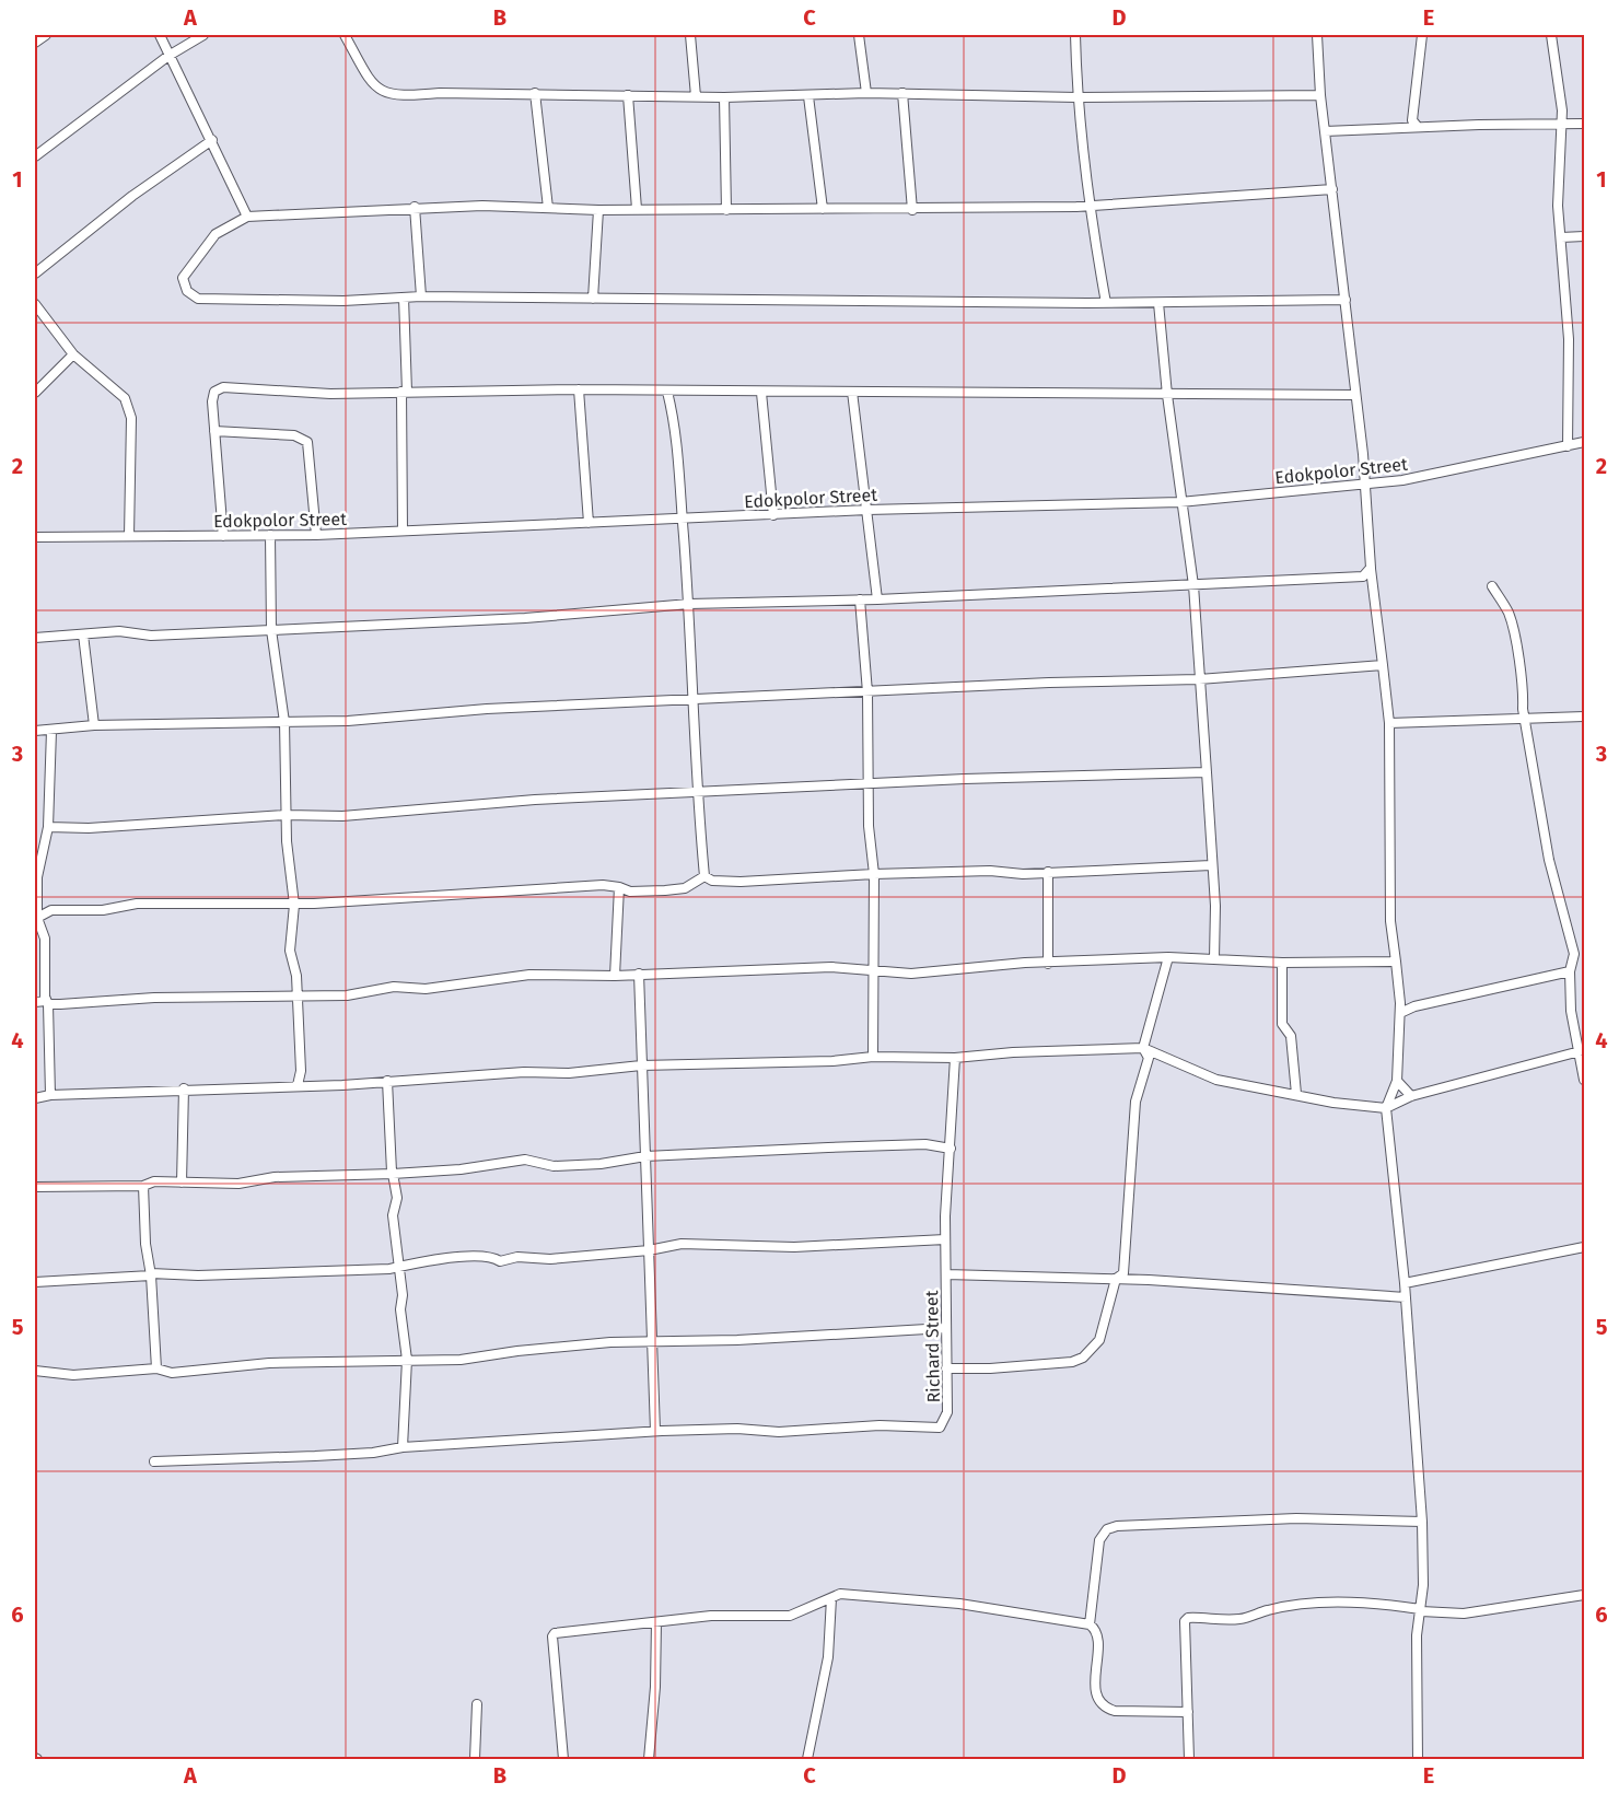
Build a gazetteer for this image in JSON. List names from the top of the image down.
{
  "streets": {
    "street": ["Edokpolor Street", "Richard Street"]
  },
  "grid": {
    "columns": [
      "A",
      "B",
      "C",
      "D",
      "E"
    ],
    "rows": [
      "1",
      "2",
      "3",
      "4",
      "5",
      "6"
    ]
  }
}
